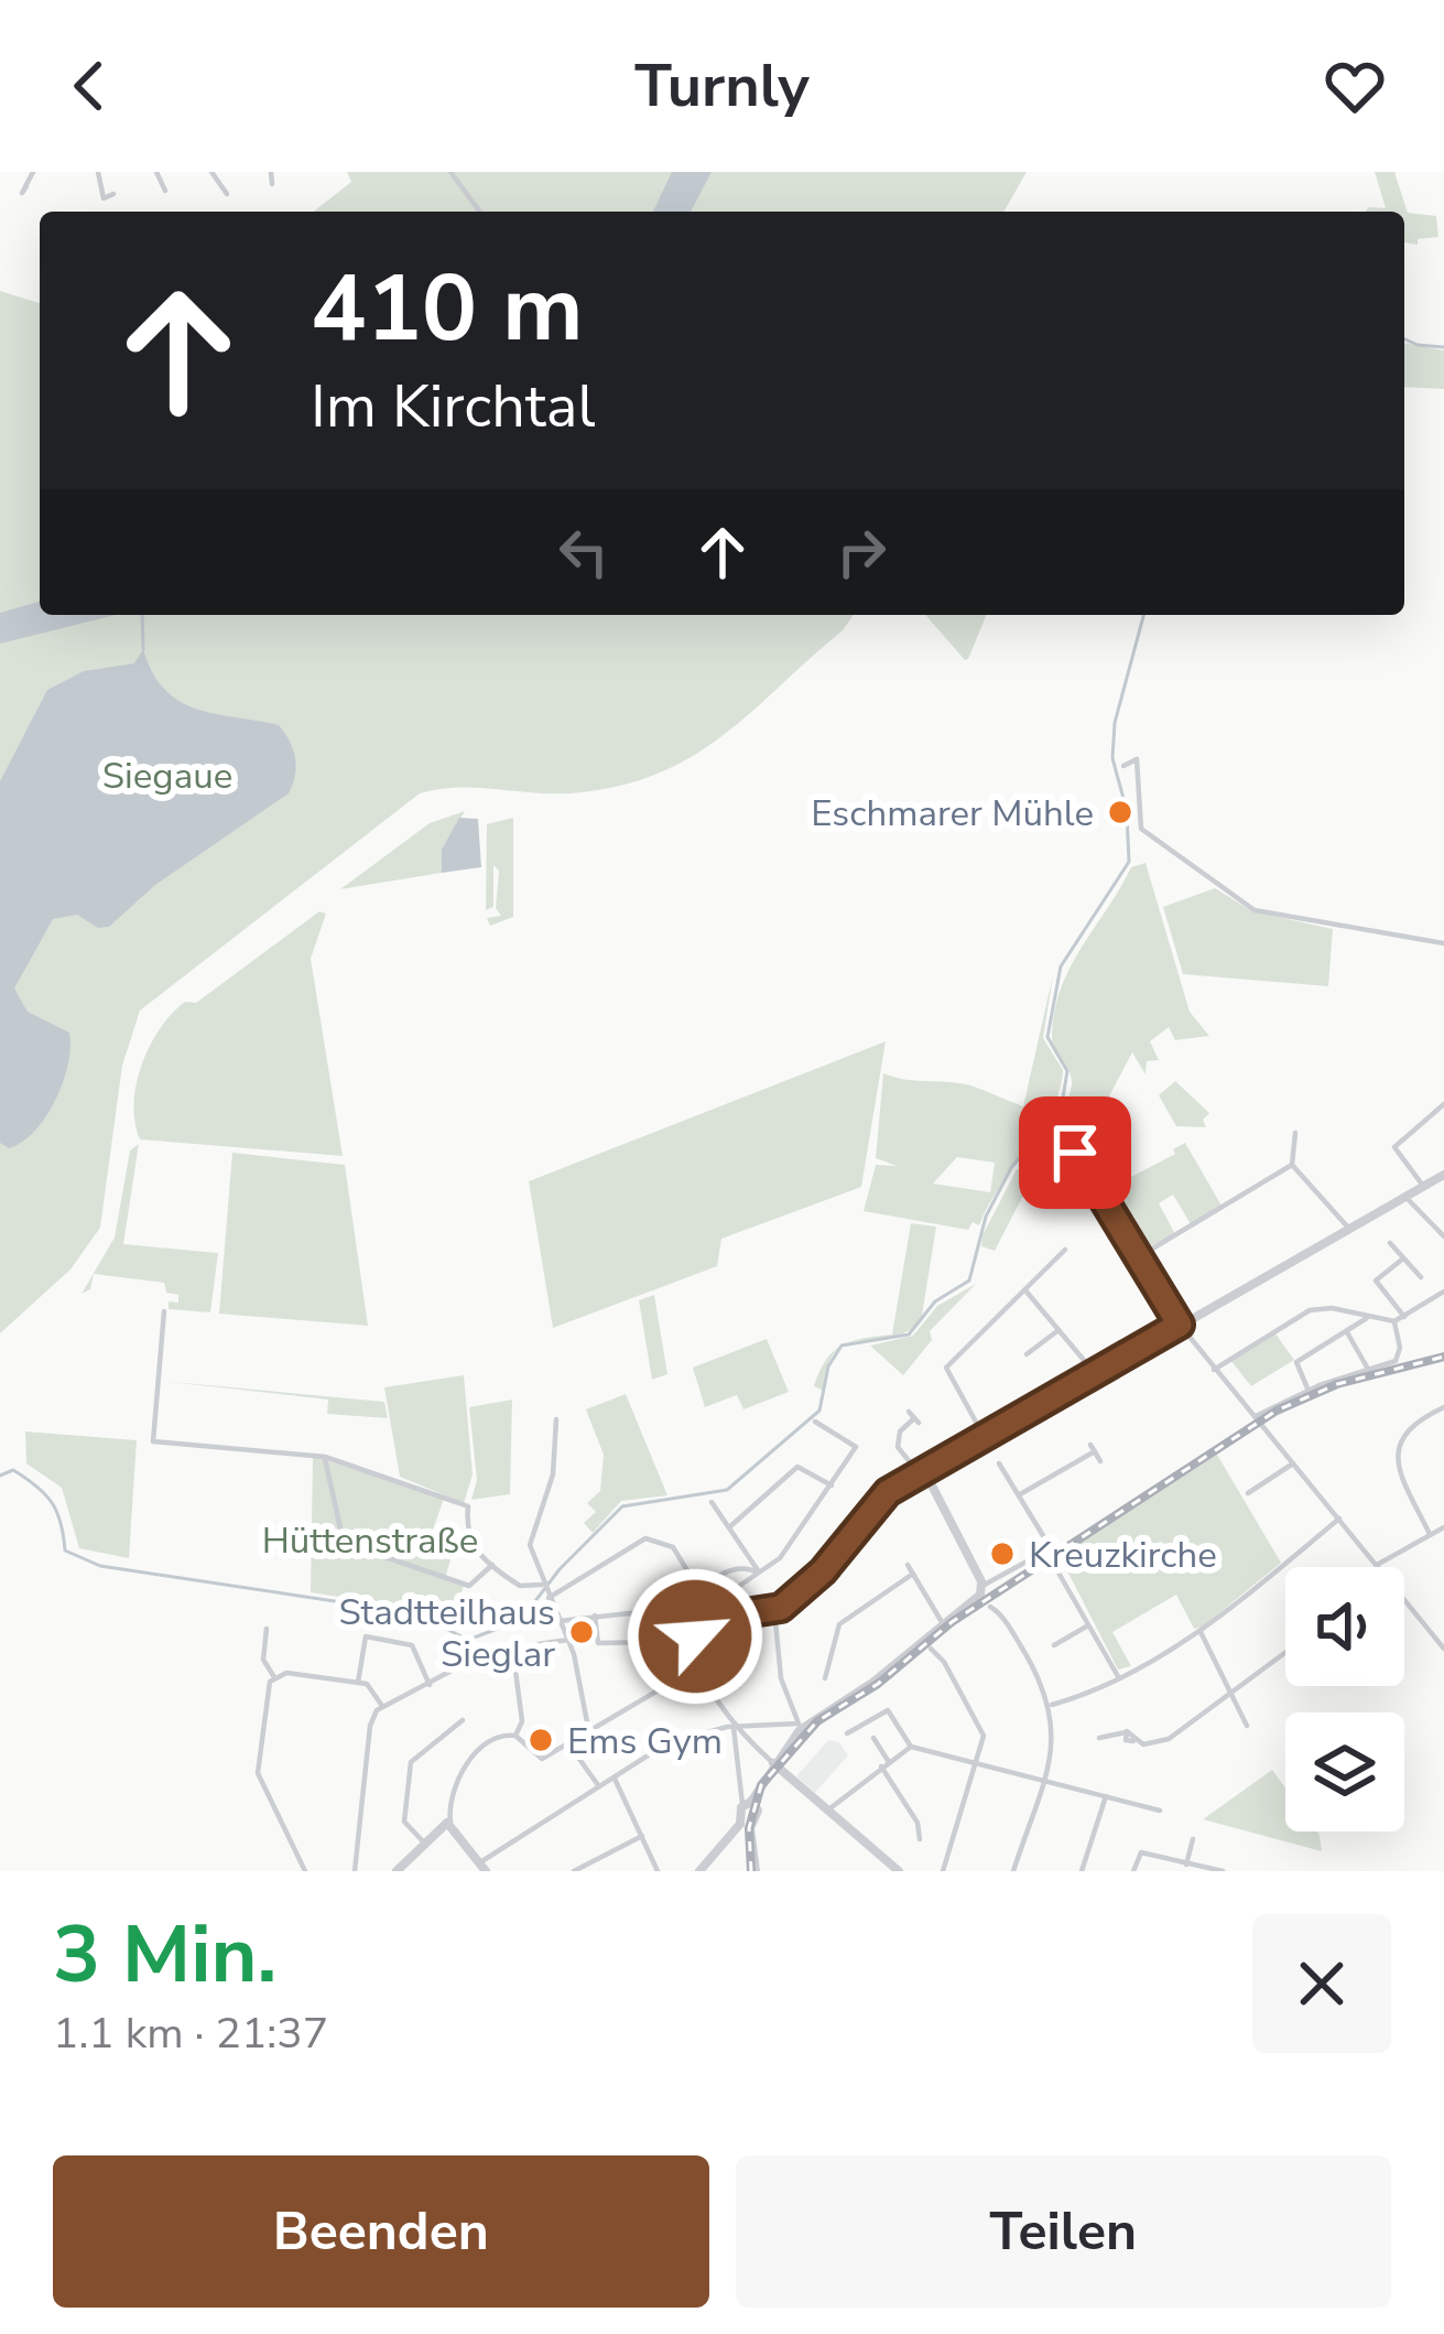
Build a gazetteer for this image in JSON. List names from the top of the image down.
{
  "parks": ["Siegaue", "Hüttenstraße"],
  "places": [
    "Eschmarer Mühle",
    "Kreuzkirche",
    "Stadtteilhaus Sieglar",
    "Ems Gym"
  ],
  "page": {
    "header": "Turnly",
    "turn": ["410 m", "Im Kirchtal"],
    "heading": ["3 Min.", "1.1 km · 21:37"],
    "buttons": ["Beenden", "Teilen"]
  }
}
